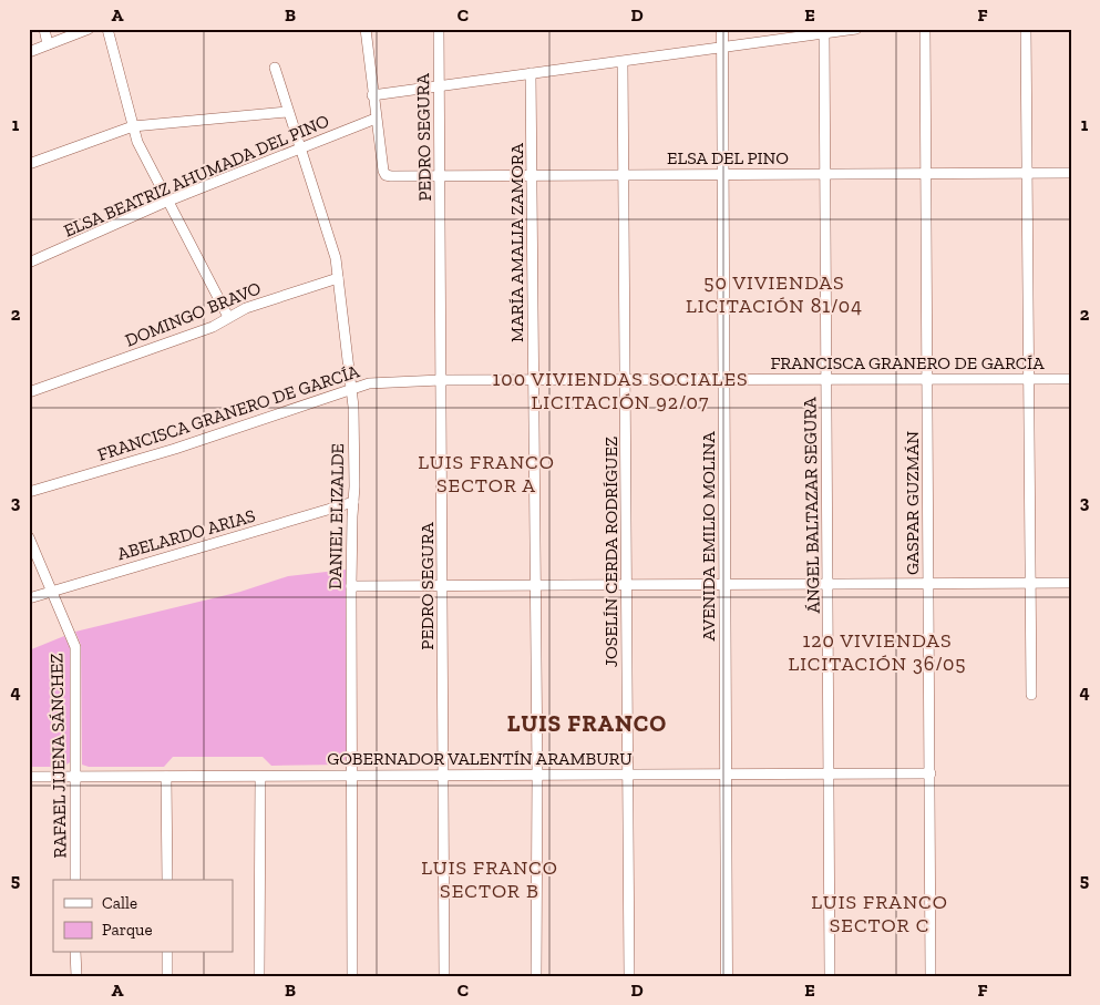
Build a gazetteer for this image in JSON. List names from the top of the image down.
{
  "streets": {
    "street": [
      "PEDRO SEGURA",
      "ELSA DEL PINO",
      "ELSA BEATRIZ AHUMADA DEL PINO",
      "MARÍA AMALIA ZAMORA",
      "DOMINGO BRAVO",
      "FRANCISCA GRANERO DE GARCÍA",
      "GASPAR GUZMÁN",
      "ÁNGEL BALTAZAR SEGURA",
      "DANIEL ELIZALDE",
      "ABELARDO ARIAS",
      "AVENIDA EMILIO MOLINA",
      "JOSELÍN CERDA RODRÍGUEZ",
      "RAFAEL JIJENA SÁNCHEZ",
      "GOBERNADOR VALENTÍN ARAMBURU"
    ]
  },
  "crossings": [
    ["PEDRO SEGURA", "ELSA DEL PINO"],
    ["PEDRO SEGURA", "FRANCISCA GRANERO DE GARCÍA"],
    ["PEDRO SEGURA", "GOBERNADOR VALENTÍN ARAMBURU"],
    ["ELSA DEL PINO", "ELSA BEATRIZ AHUMADA DEL PINO"],
    ["ELSA DEL PINO", "MARÍA AMALIA ZAMORA"],
    ["ELSA DEL PINO", "GASPAR GUZMÁN"],
    ["ELSA DEL PINO", "ÁNGEL BALTAZAR SEGURA"],
    ["ELSA DEL PINO", "AVENIDA EMILIO MOLINA"],
    ["ELSA DEL PINO", "JOSELÍN CERDA RODRÍGUEZ"],
    ["ELSA BEATRIZ AHUMADA DEL PINO", "DANIEL ELIZALDE"],
    ["MARÍA AMALIA ZAMORA", "FRANCISCA GRANERO DE GARCÍA"],
    ["MARÍA AMALIA ZAMORA", "GOBERNADOR VALENTÍN ARAMBURU"],
    ["DOMINGO BRAVO", "DANIEL ELIZALDE"],
    ["FRANCISCA GRANERO DE GARCÍA", "GASPAR GUZMÁN"],
    ["FRANCISCA GRANERO DE GARCÍA", "ÁNGEL BALTAZAR SEGURA"],
    ["FRANCISCA GRANERO DE GARCÍA", "DANIEL ELIZALDE"],
    ["FRANCISCA GRANERO DE GARCÍA", "AVENIDA EMILIO MOLINA"],
    ["FRANCISCA GRANERO DE GARCÍA", "JOSELÍN CERDA RODRÍGUEZ"],
    ["GASPAR GUZMÁN", "GOBERNADOR VALENTÍN ARAMBURU"],
    ["ÁNGEL BALTAZAR SEGURA", "GOBERNADOR VALENTÍN ARAMBURU"],
    ["DANIEL ELIZALDE", "ABELARDO ARIAS"],
    ["DANIEL ELIZALDE", "GOBERNADOR VALENTÍN ARAMBURU"],
    ["ABELARDO ARIAS", "RAFAEL JIJENA SÁNCHEZ"],
    ["AVENIDA EMILIO MOLINA", "GOBERNADOR VALENTÍN ARAMBURU"],
    ["JOSELÍN CERDA RODRÍGUEZ", "GOBERNADOR VALENTÍN ARAMBURU"],
    ["RAFAEL JIJENA SÁNCHEZ", "GOBERNADOR VALENTÍN ARAMBURU"]
  ],
  "districts": [
    "50 VIVIENDAS LICITACIÓN 81/04",
    "100 VIVIENDAS SOCIALES LICITACIÓN 92/07",
    "LUIS FRANCO SECTOR A",
    "120 VIVIENDAS LICITACIÓN 36/05",
    "LUIS FRANCO",
    "LUIS FRANCO SECTOR B",
    "LUIS FRANCO SECTOR C"
  ],
  "legend": ["Calle", "Parque"],
  "grid": {
    "columns": [
      "A",
      "B",
      "C",
      "D",
      "E",
      "F"
    ],
    "rows": [
      "1",
      "2",
      "3",
      "4",
      "5"
    ]
  }
}
